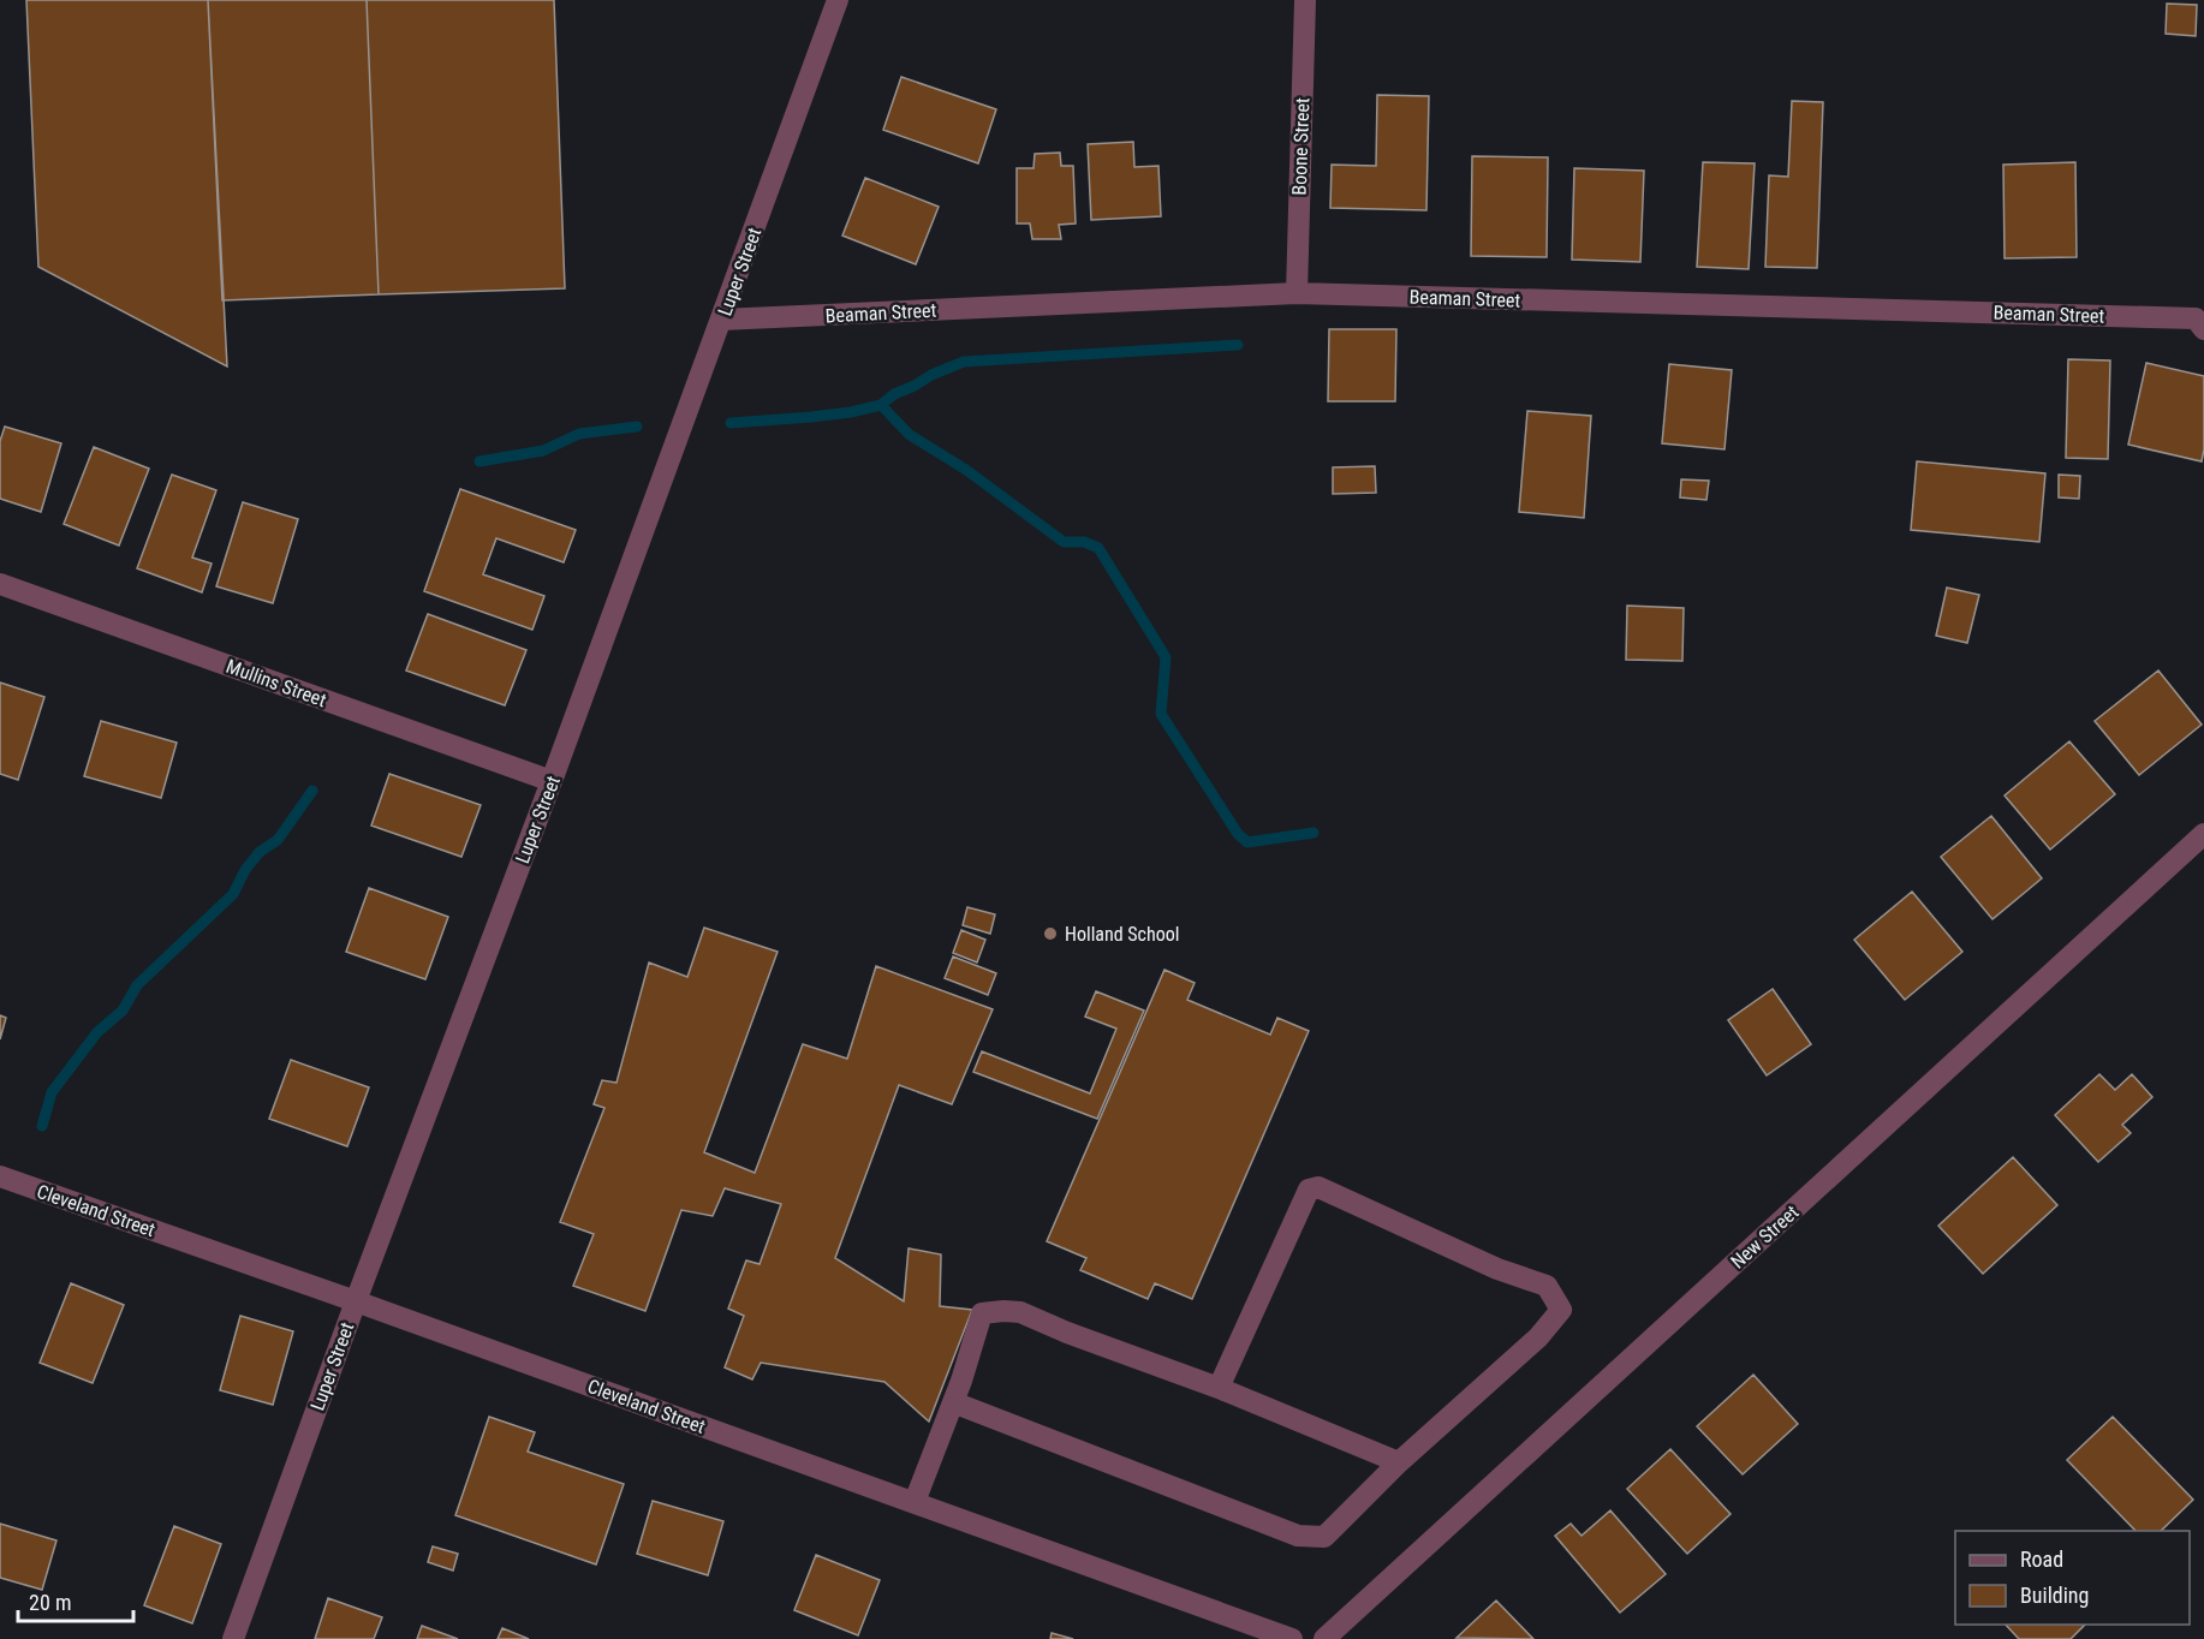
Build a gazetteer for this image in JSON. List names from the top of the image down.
{
  "streets": {
    "street": [
      "Boone Street",
      "Luper Street",
      "Beaman Street",
      "Mullins Street",
      "Cleveland Street",
      "New Street"
    ]
  },
  "crossings": [
    ["Boone Street", "Beaman Street"],
    ["Luper Street", "Beaman Street"],
    ["Luper Street", "Mullins Street"],
    ["Luper Street", "Cleveland Street"]
  ],
  "places": ["Holland School"],
  "legend": ["Road", "Building"],
  "scale_bar": "20 m"
}
